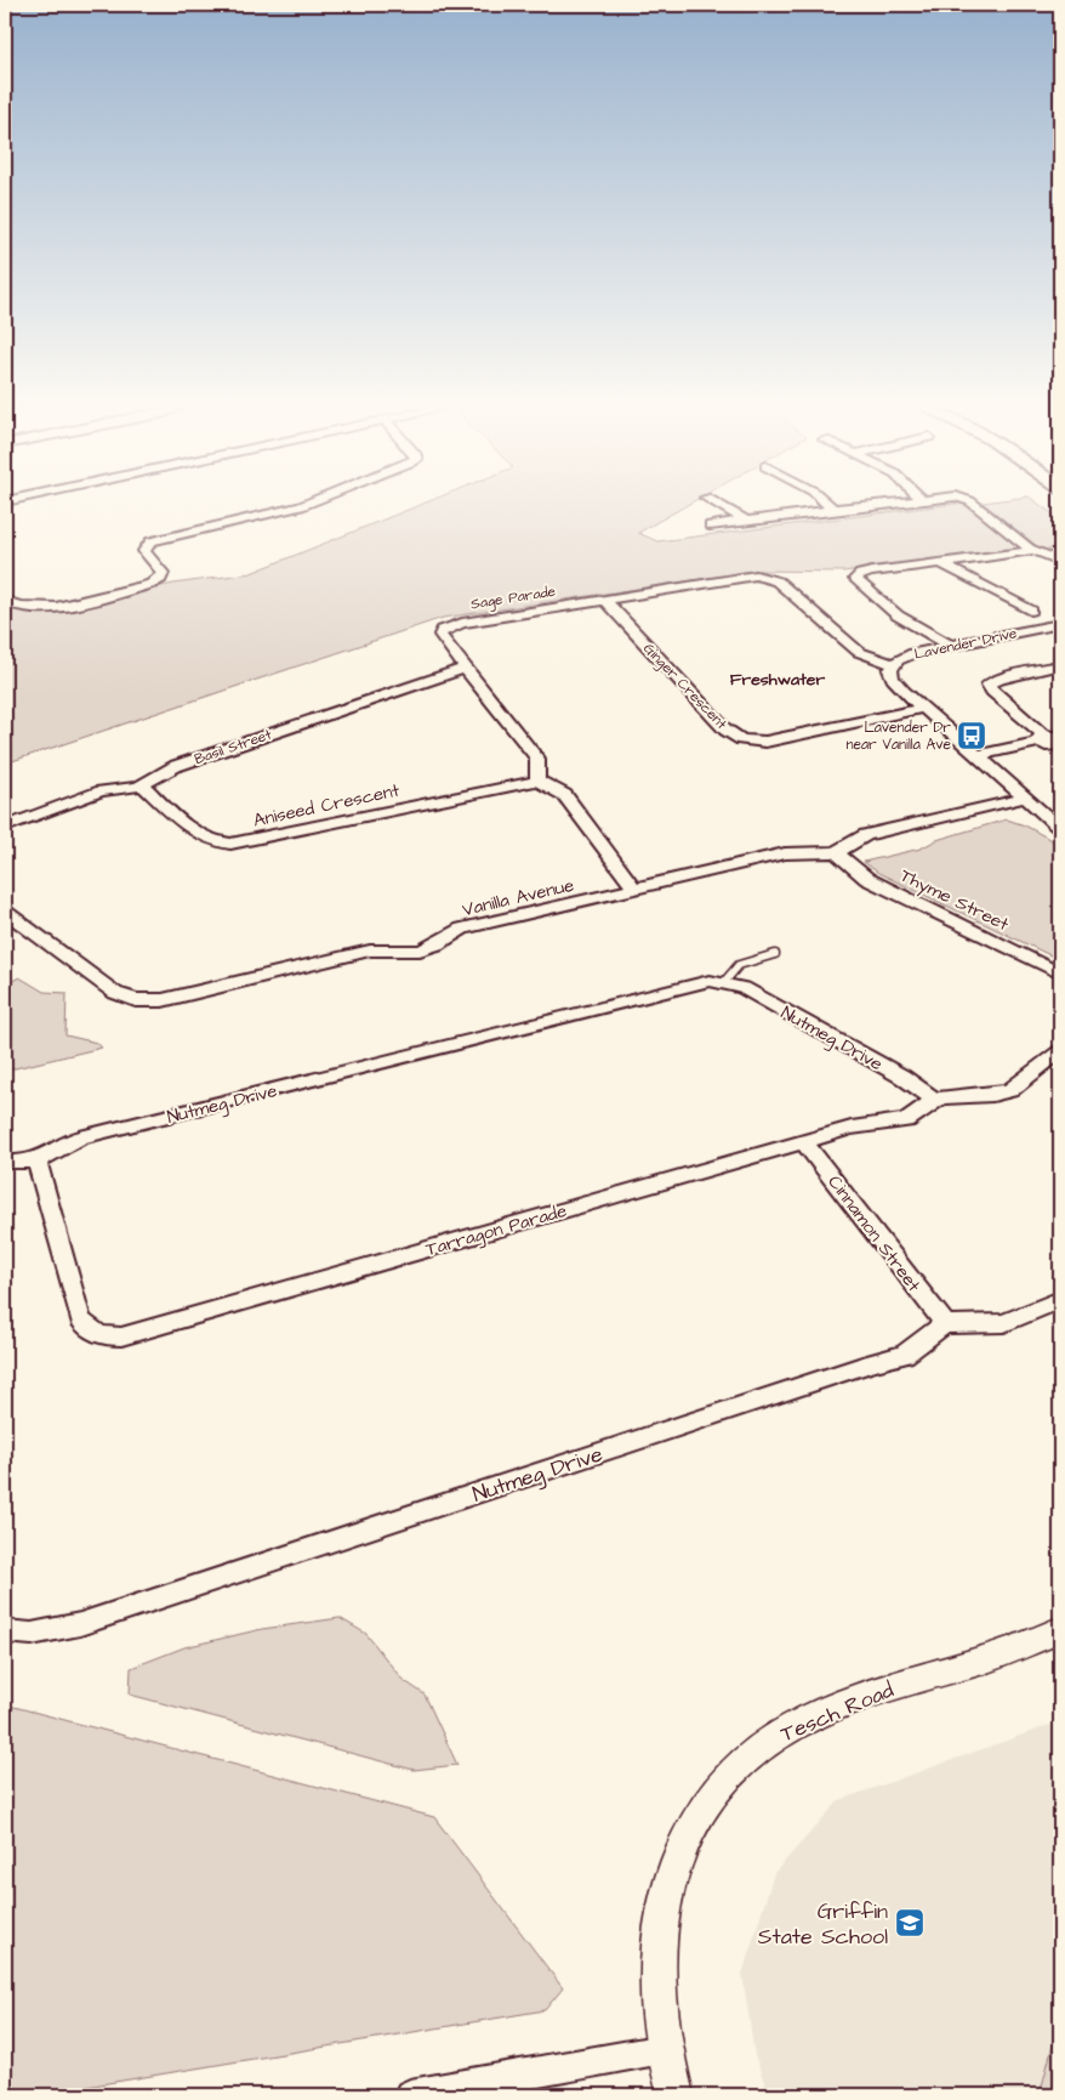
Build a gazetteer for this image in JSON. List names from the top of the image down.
{
  "streets": {
    "street": [
      "Sage Parade",
      "Lavender Drive",
      "Ginger Crescent",
      "Basil Street",
      "Aniseed Crescent",
      "Vanilla Avenue",
      "Thyme Street",
      "Nutmeg Drive",
      "Tarragon Parade",
      "Cinnamon Street",
      "Tesch Road"
    ]
  },
  "crossings": [
    ["Sage Parade", "Lavender Drive"],
    ["Sage Parade", "Ginger Crescent"],
    ["Sage Parade", "Basil Street"],
    ["Sage Parade", "Aniseed Crescent"],
    ["Lavender Drive", "Ginger Crescent"],
    ["Lavender Drive", "Vanilla Avenue"],
    ["Basil Street", "Aniseed Crescent"],
    ["Vanilla Avenue", "Thyme Street"],
    ["Nutmeg Drive", "Tarragon Parade"],
    ["Nutmeg Drive", "Cinnamon Street"],
    ["Tarragon Parade", "Cinnamon Street"]
  ],
  "districts": ["Freshwater"],
  "places": {
    "bus stop": ["Lavender Dr near Vanilla Ave"],
    "school or university": ["Griffin State School"]
  }
}
